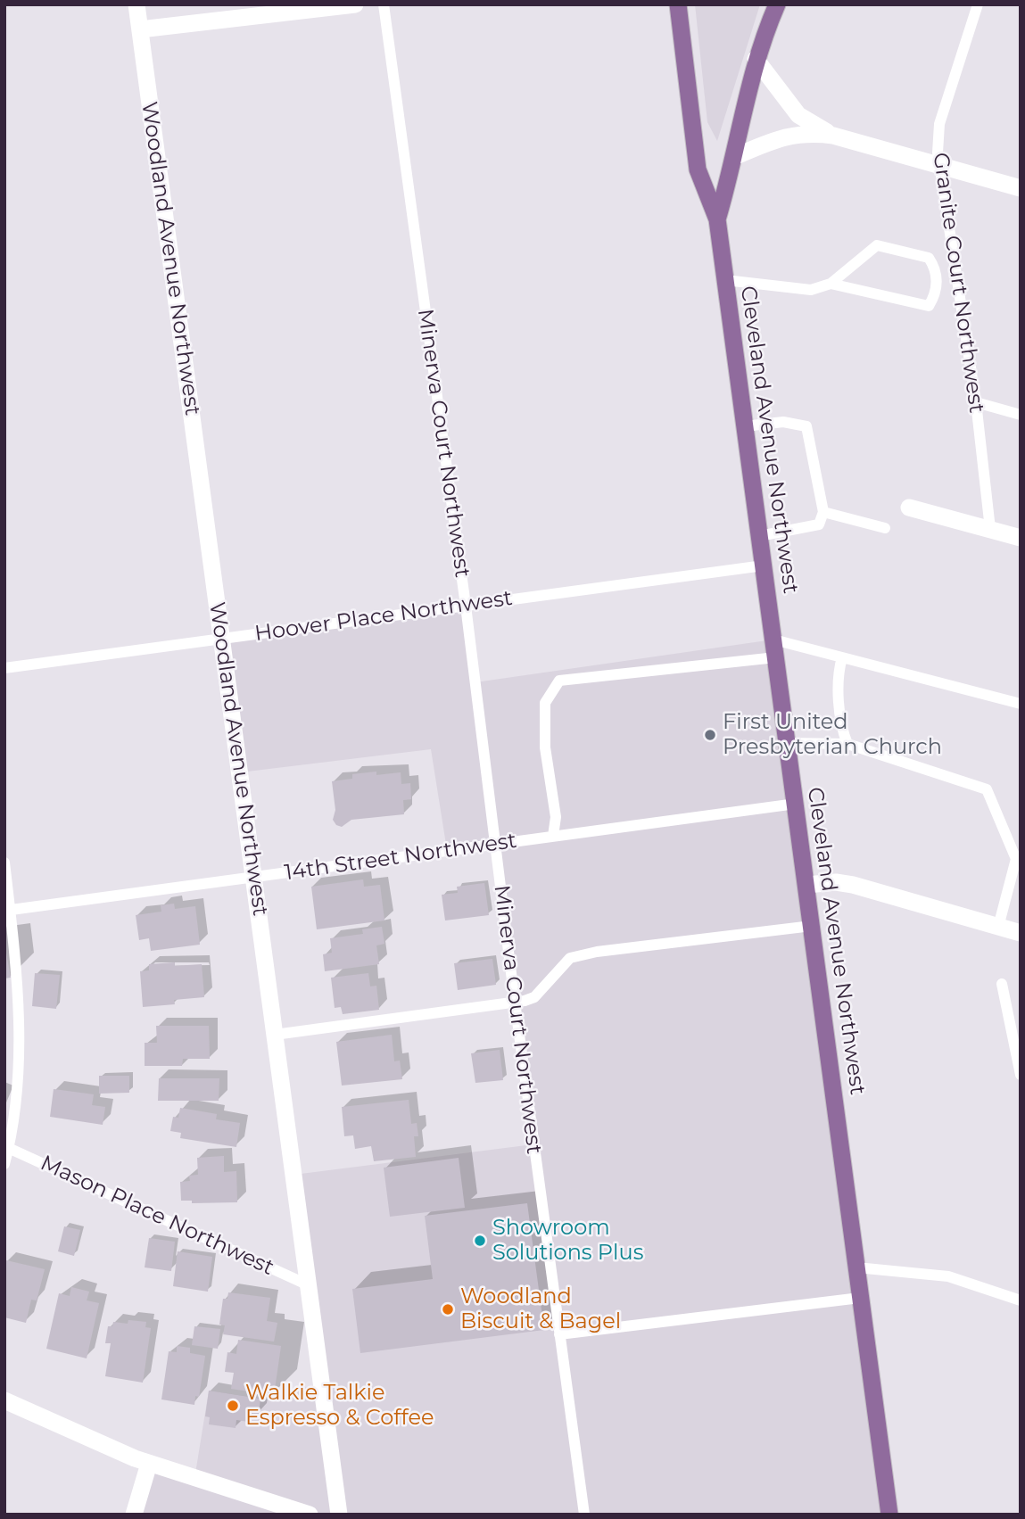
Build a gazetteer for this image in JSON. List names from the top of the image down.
{
  "streets": {
    "main road": ["Cleveland Avenue Northwest"],
    "street": ["Woodland Avenue Northwest"],
    "lane": [
      "Granite Court Northwest",
      "Minerva Court Northwest",
      "Hoover Place Northwest",
      "14th Street Northwest",
      "Mason Place Northwest"
    ]
  },
  "crossings": [
    ["Woodland Avenue Northwest", "Hoover Place Northwest"],
    ["Woodland Avenue Northwest", "14th Street Northwest"],
    ["Woodland Avenue Northwest", "Mason Place Northwest"],
    ["Cleveland Avenue Northwest", "Hoover Place Northwest"],
    ["Cleveland Avenue Northwest", "14th Street Northwest"],
    ["Minerva Court Northwest", "Hoover Place Northwest"],
    ["Minerva Court Northwest", "14th Street Northwest"]
  ],
  "places": [
    "First United Presbyterian Church",
    "Showroom Solutions Plus",
    "Woodland Biscuit & Bagel",
    "Walkie Talkie Espresso & Coffee"
  ]
}
